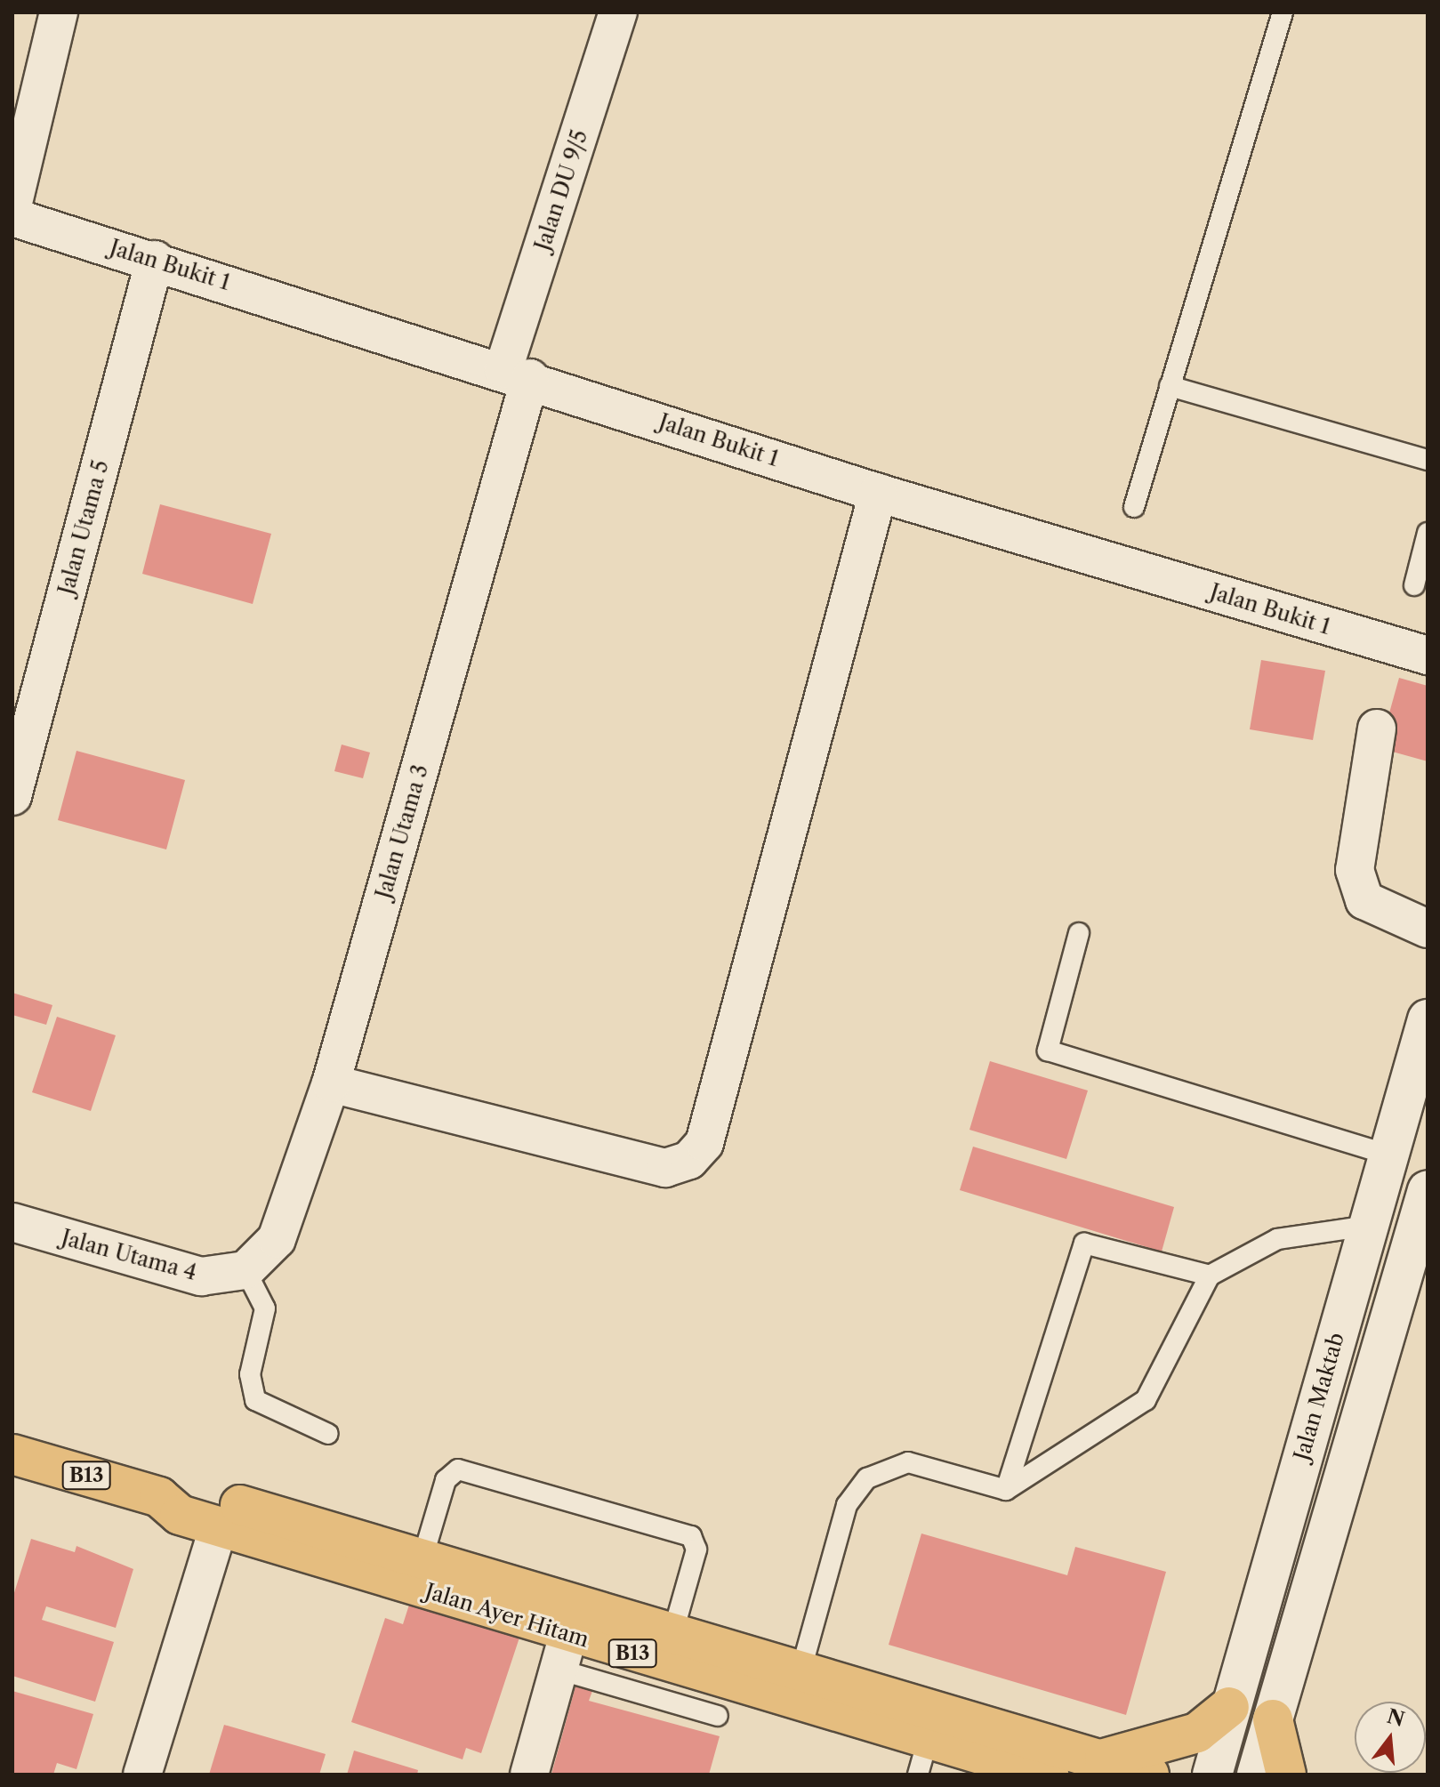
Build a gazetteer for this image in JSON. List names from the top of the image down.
{
  "streets": {
    "main road": ["B13", "Jalan Ayer Hitam"],
    "street": [
      "Jalan DU 9/5",
      "Jalan Bukit 1",
      "Jalan Utama 5",
      "Jalan Utama 3",
      "Jalan Utama 4",
      "Jalan Maktab"
    ]
  },
  "crossings": [
    ["Jalan DU 9/5", "Jalan Bukit 1"],
    ["Jalan DU 9/5", "Jalan Utama 3"],
    ["Jalan Bukit 1", "Jalan Utama 5"],
    ["Jalan Bukit 1", "Jalan Utama 3"],
    ["Jalan Utama 3", "Jalan Utama 4"]
  ],
  "north": "top"
}
